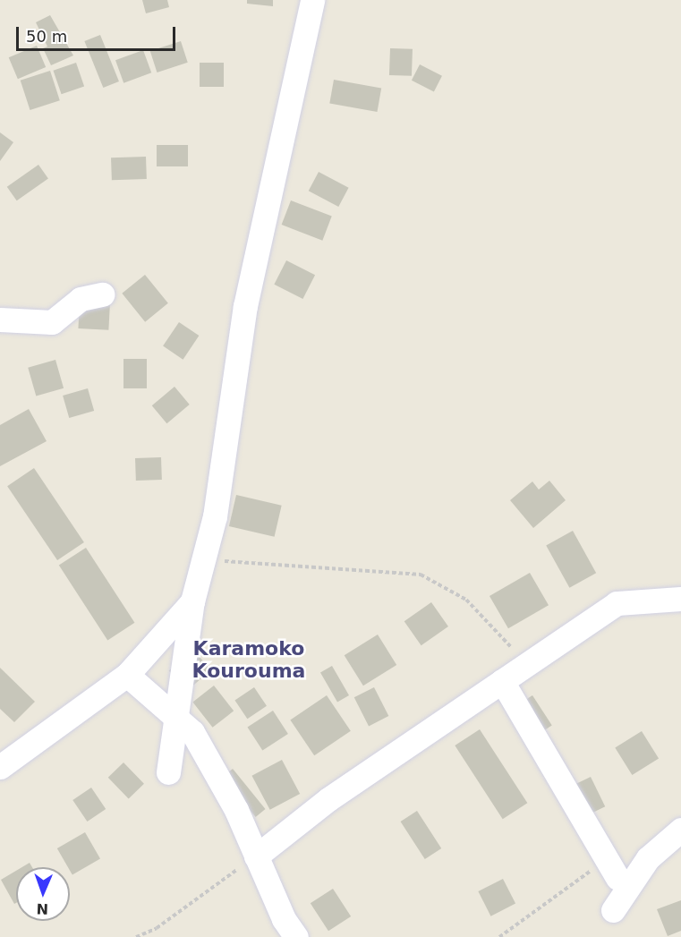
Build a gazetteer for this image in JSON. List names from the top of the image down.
{
  "districts": ["Karamoko Kourouma"],
  "scale_bar": "50 m",
  "north": "bottom"
}
